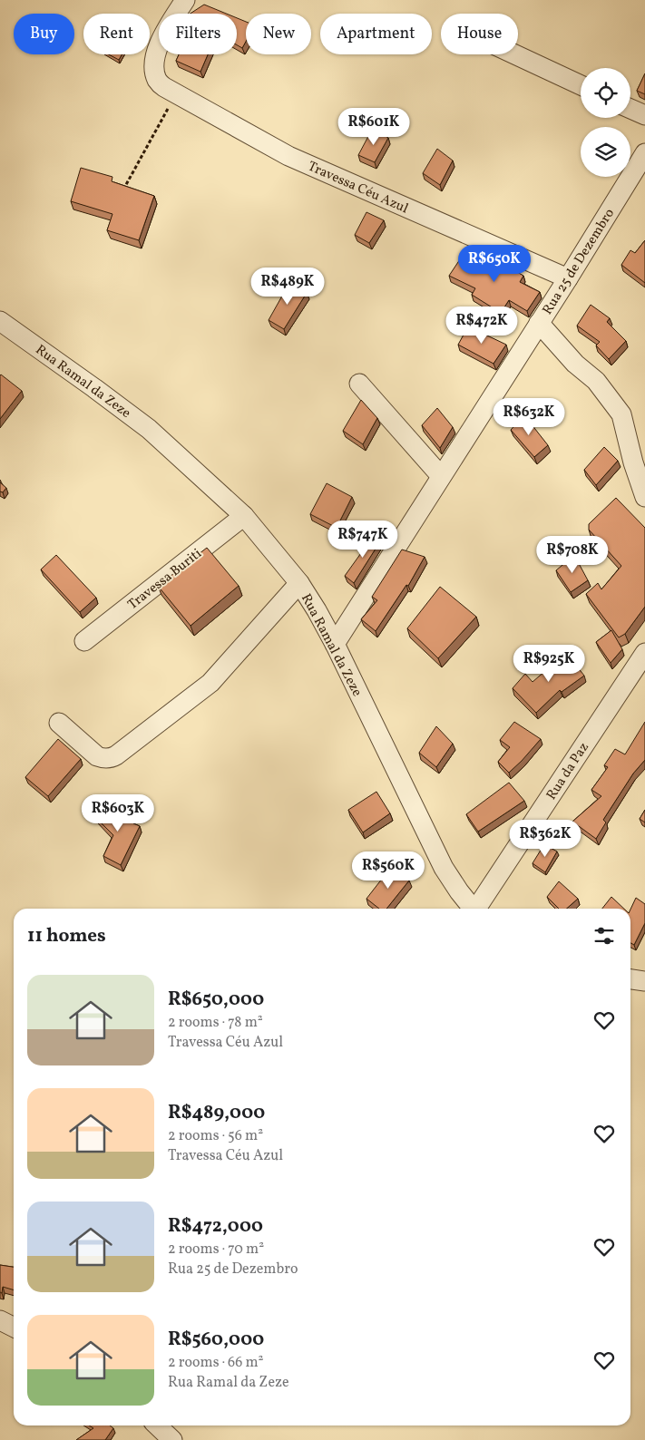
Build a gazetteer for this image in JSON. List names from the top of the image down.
{
  "streets": {
    "street": [
      "Travessa Céu Azul",
      "Rua 25 de Dezembro",
      "Rua Ramal da Zeze",
      "Travessa Buriti",
      "Rua da Paz"
    ]
  },
  "crossings": [
    ["Travessa Céu Azul", "Rua 25 de Dezembro"],
    ["Rua 25 de Dezembro", "Rua Ramal da Zeze"],
    ["Rua Ramal da Zeze", "Travessa Buriti"]
  ],
  "page": {
    "chip": [
      "Buy",
      "Rent",
      "Filters",
      "New",
      "Apartment",
      "House"
    ],
    "price": [
      "R$601K",
      "R$650K",
      "R$489K",
      "R$472K",
      "R$632K",
      "R$747K",
      "R$708K",
      "R$925K",
      "R$603K",
      "R$362K",
      "R$560K"
    ],
    "heading": "11 homes",
    "list": [
      {
        "name": "R$650,000",
        "note": "2 rooms · 78 m² · Travessa Céu Azul"
      },
      {
        "name": "R$489,000",
        "note": "2 rooms · 56 m² · Travessa Céu Azul"
      },
      {
        "name": "R$472,000",
        "note": "2 rooms · 70 m² · Rua 25 de Dezembro"
      },
      {
        "name": "R$560,000",
        "note": "2 rooms · 66 m² · Rua Ramal da Zeze"
      }
    ]
  }
}
